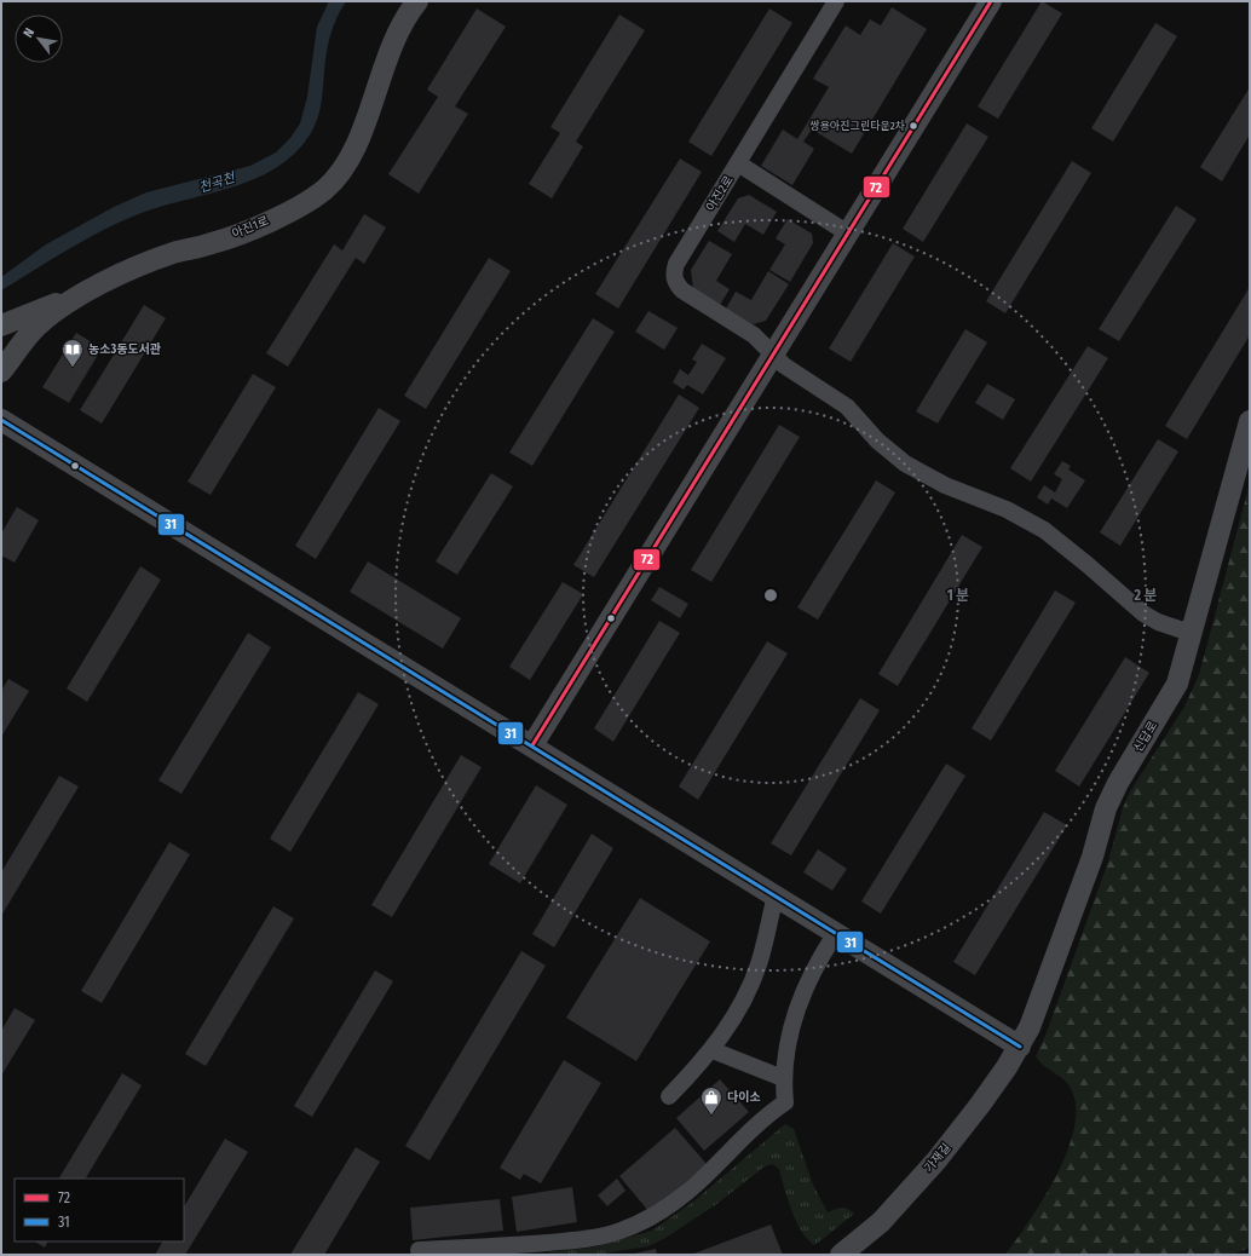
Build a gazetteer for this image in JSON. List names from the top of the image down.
{
  "streets": {
    "street": [
      "아진2로",
      "아진1로",
      "신답로",
      "가재길"
    ]
  },
  "crossings": [
    ["아진2로", "신답로"],
    ["신답로", "가재길"]
  ],
  "water": ["천곡천"],
  "places": {
    "other": ["쌍용아진그린타운2차"],
    "library": ["농소3동도서관"],
    "shop": ["다이소"]
  },
  "lines": ["transit line 72", "transit line 31"],
  "legend": ["72", "31"],
  "north": "top left",
  "rings": ["1 분", "2 분"]
}
